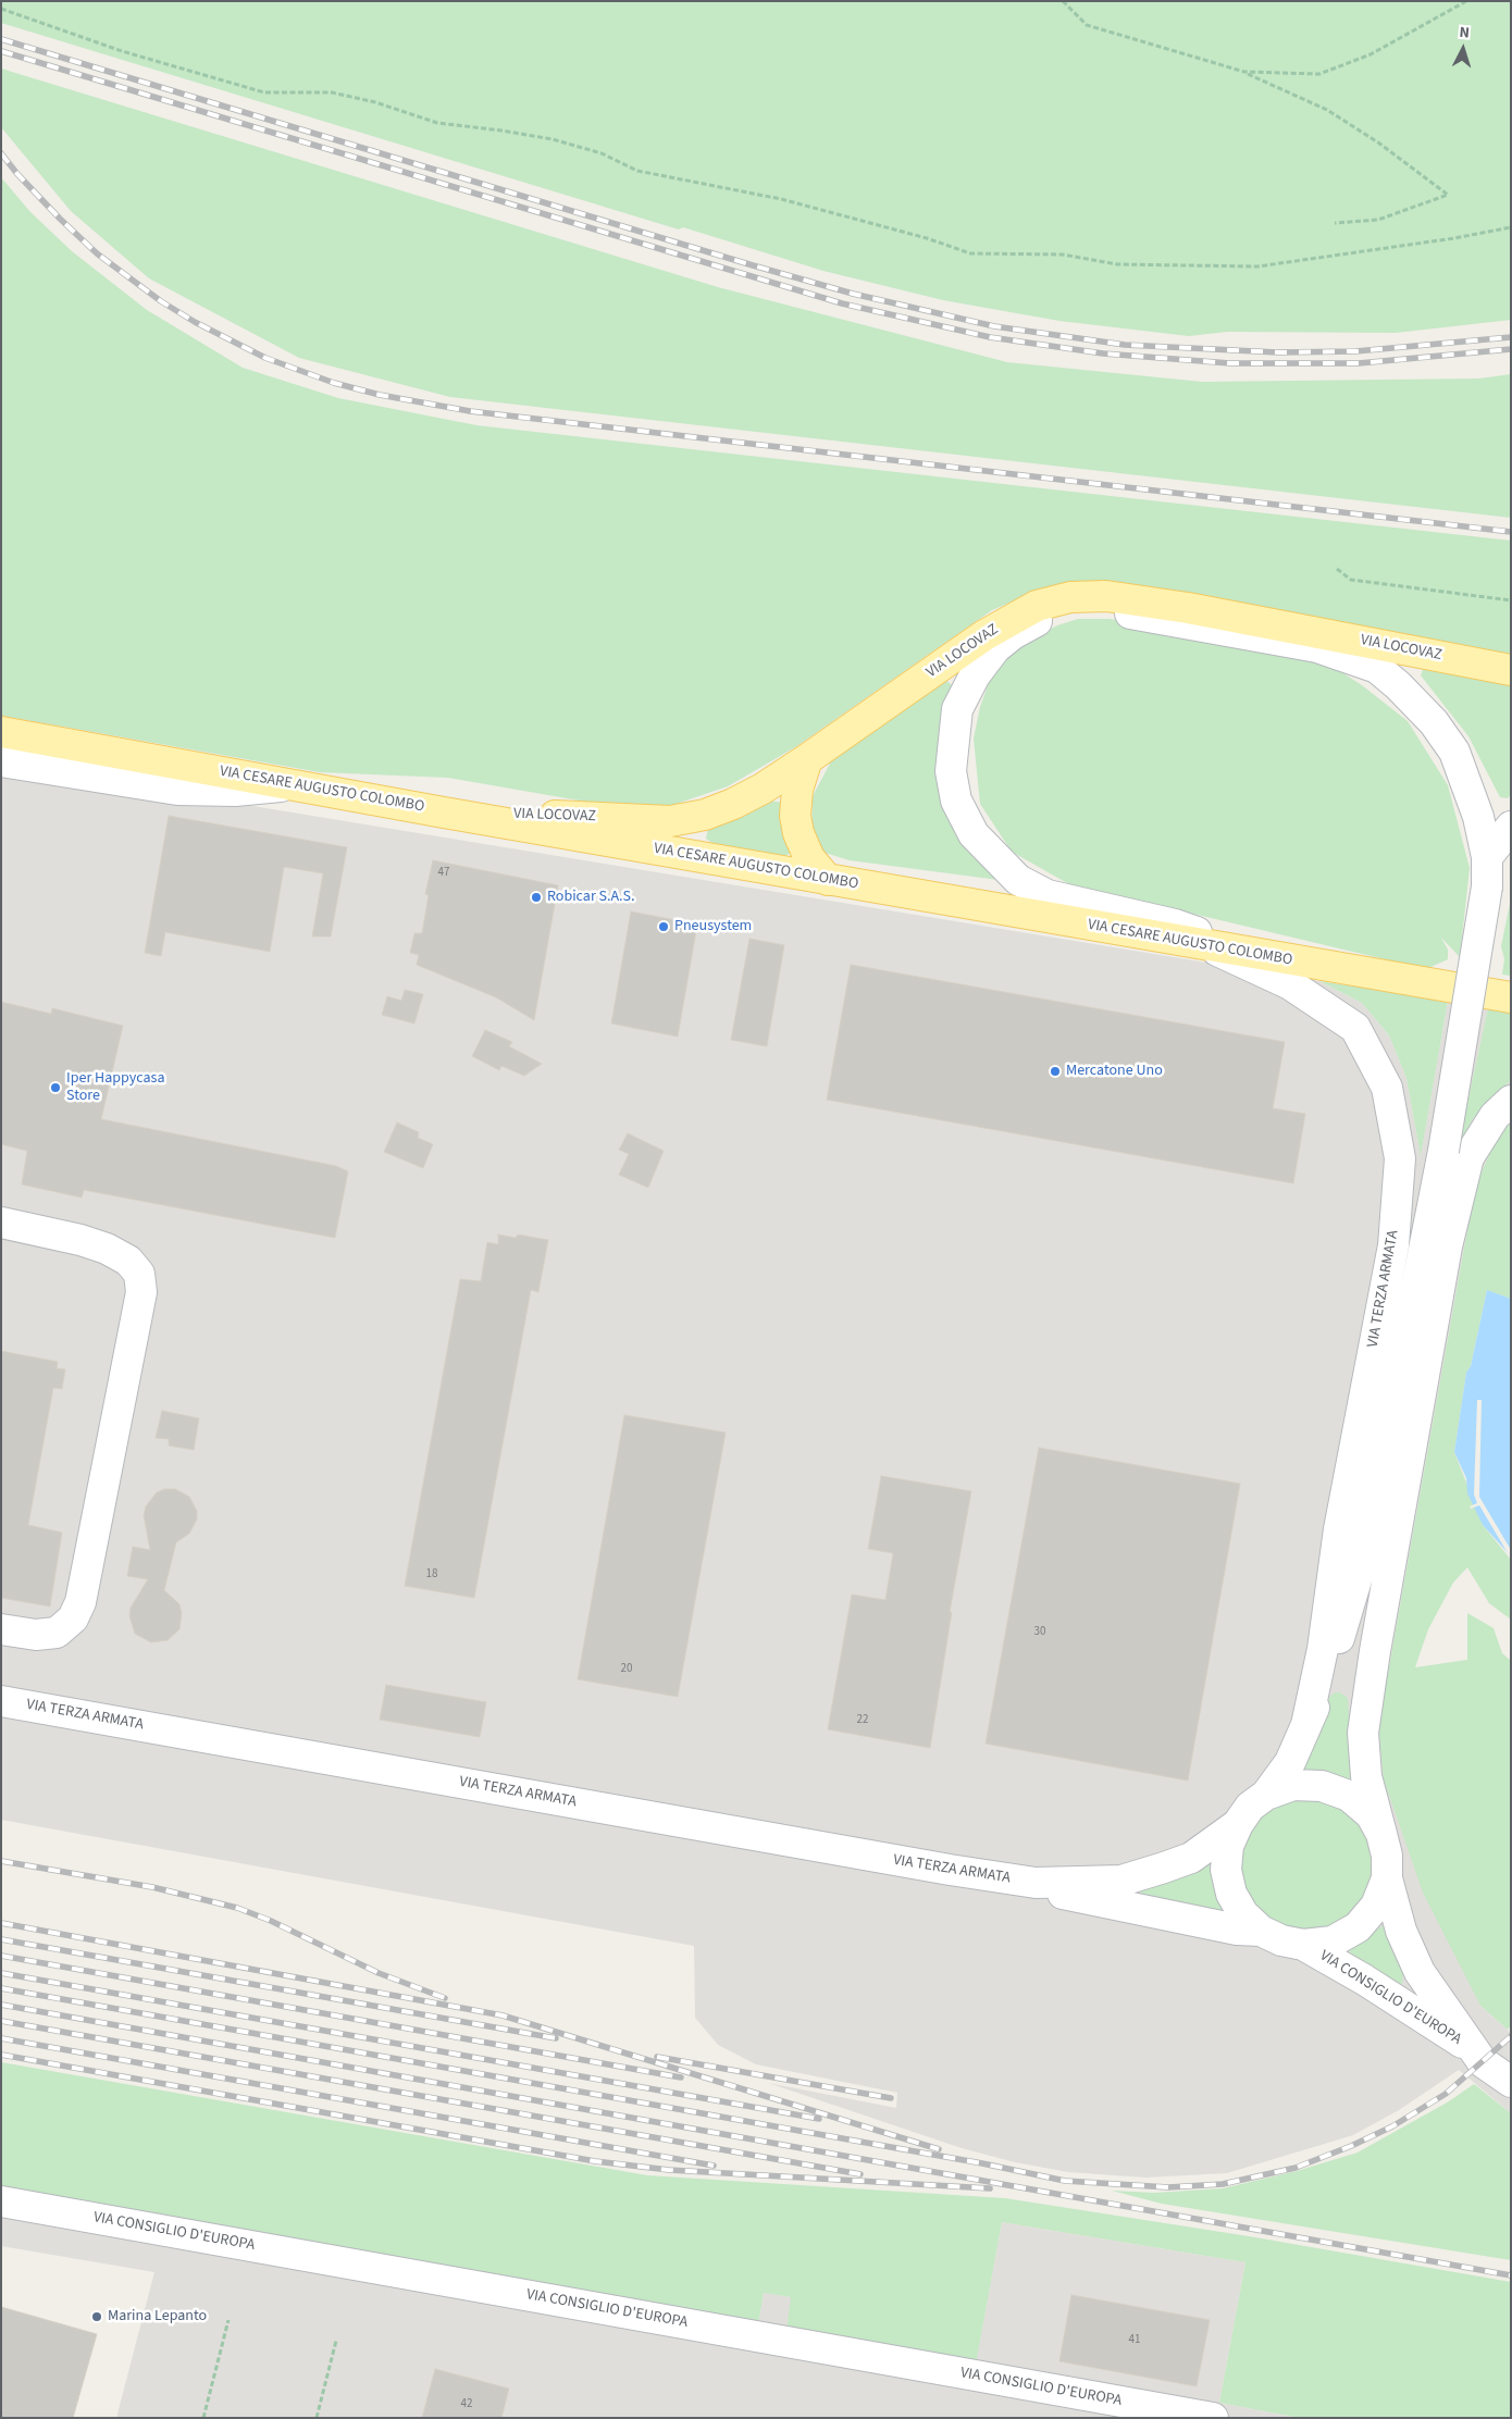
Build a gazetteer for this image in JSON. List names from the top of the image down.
{
  "streets": {
    "main road": ["VIA LOCOVAZ", "VIA CESARE AUGUSTO COLOMBO"],
    "street": ["VIA TERZA ARMATA", "VIA CONSIGLIO D'EUROPA"]
  },
  "crossings": [
    ["VIA LOCOVAZ", "VIA CESARE AUGUSTO COLOMBO"],
    ["VIA LOCOVAZ", "VIA TERZA ARMATA"],
    ["VIA CESARE AUGUSTO COLOMBO", "VIA TERZA ARMATA"],
    ["VIA TERZA ARMATA", "VIA CONSIGLIO D'EUROPA"]
  ],
  "places": [
    "Robicar S.A.S.",
    "Pneusystem",
    "Mercatone Uno",
    "Iper Happycasa Store",
    "Marina Lepanto"
  ],
  "house_numbers": [
    "47",
    "18",
    "30",
    "20",
    "22",
    "41",
    "42"
  ],
  "north": "top"
}
